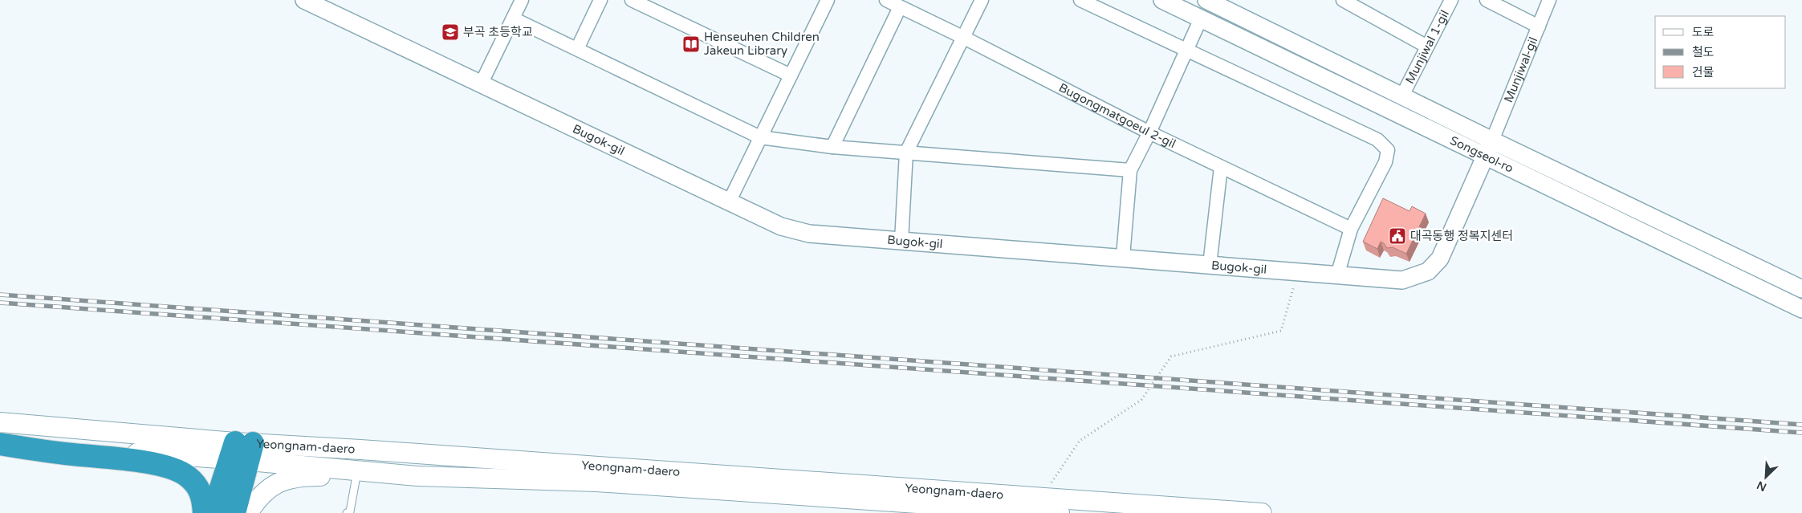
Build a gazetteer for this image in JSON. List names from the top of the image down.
{
  "streets": {
    "main road": ["Yeongnam-daero"],
    "street": [
      "Munjiwal 1-gil",
      "Munjiwal-gil",
      "Bugongmatgoeul 2-gil",
      "Bugok-gil",
      "Songseol-ro"
    ]
  },
  "crossings": [
    ["Munjiwal 1-gil", "Songseol-ro"],
    ["Munjiwal-gil", "Bugok-gil"],
    ["Munjiwal-gil", "Songseol-ro"],
    ["Bugok-gil", "Songseol-ro"]
  ],
  "places": {
    "school or university": ["부곡 초등학교"],
    "library": ["Henseuhen Children Jakeun Library"],
    "public building": ["대곡동행 정복지센터"]
  },
  "legend": ["도로", "철도", "건물"],
  "north": "bottom left"
}
